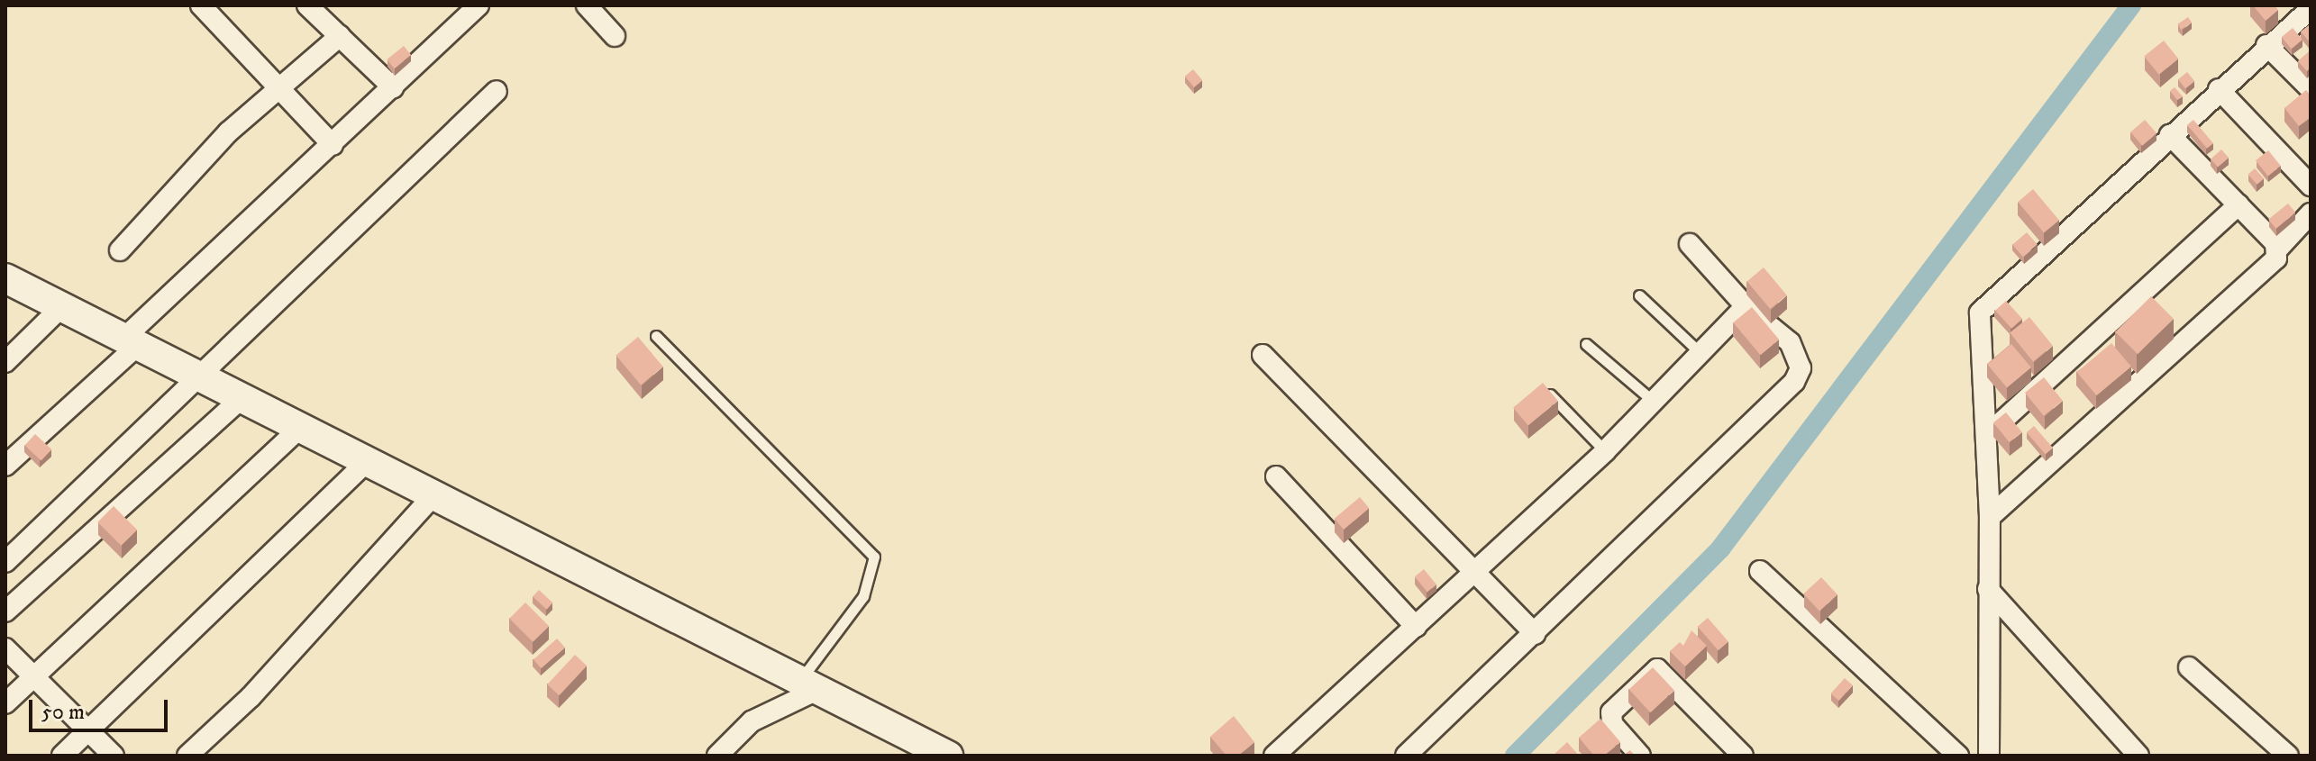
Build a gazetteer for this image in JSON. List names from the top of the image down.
{
  "scale_bar": "50 m"
}
